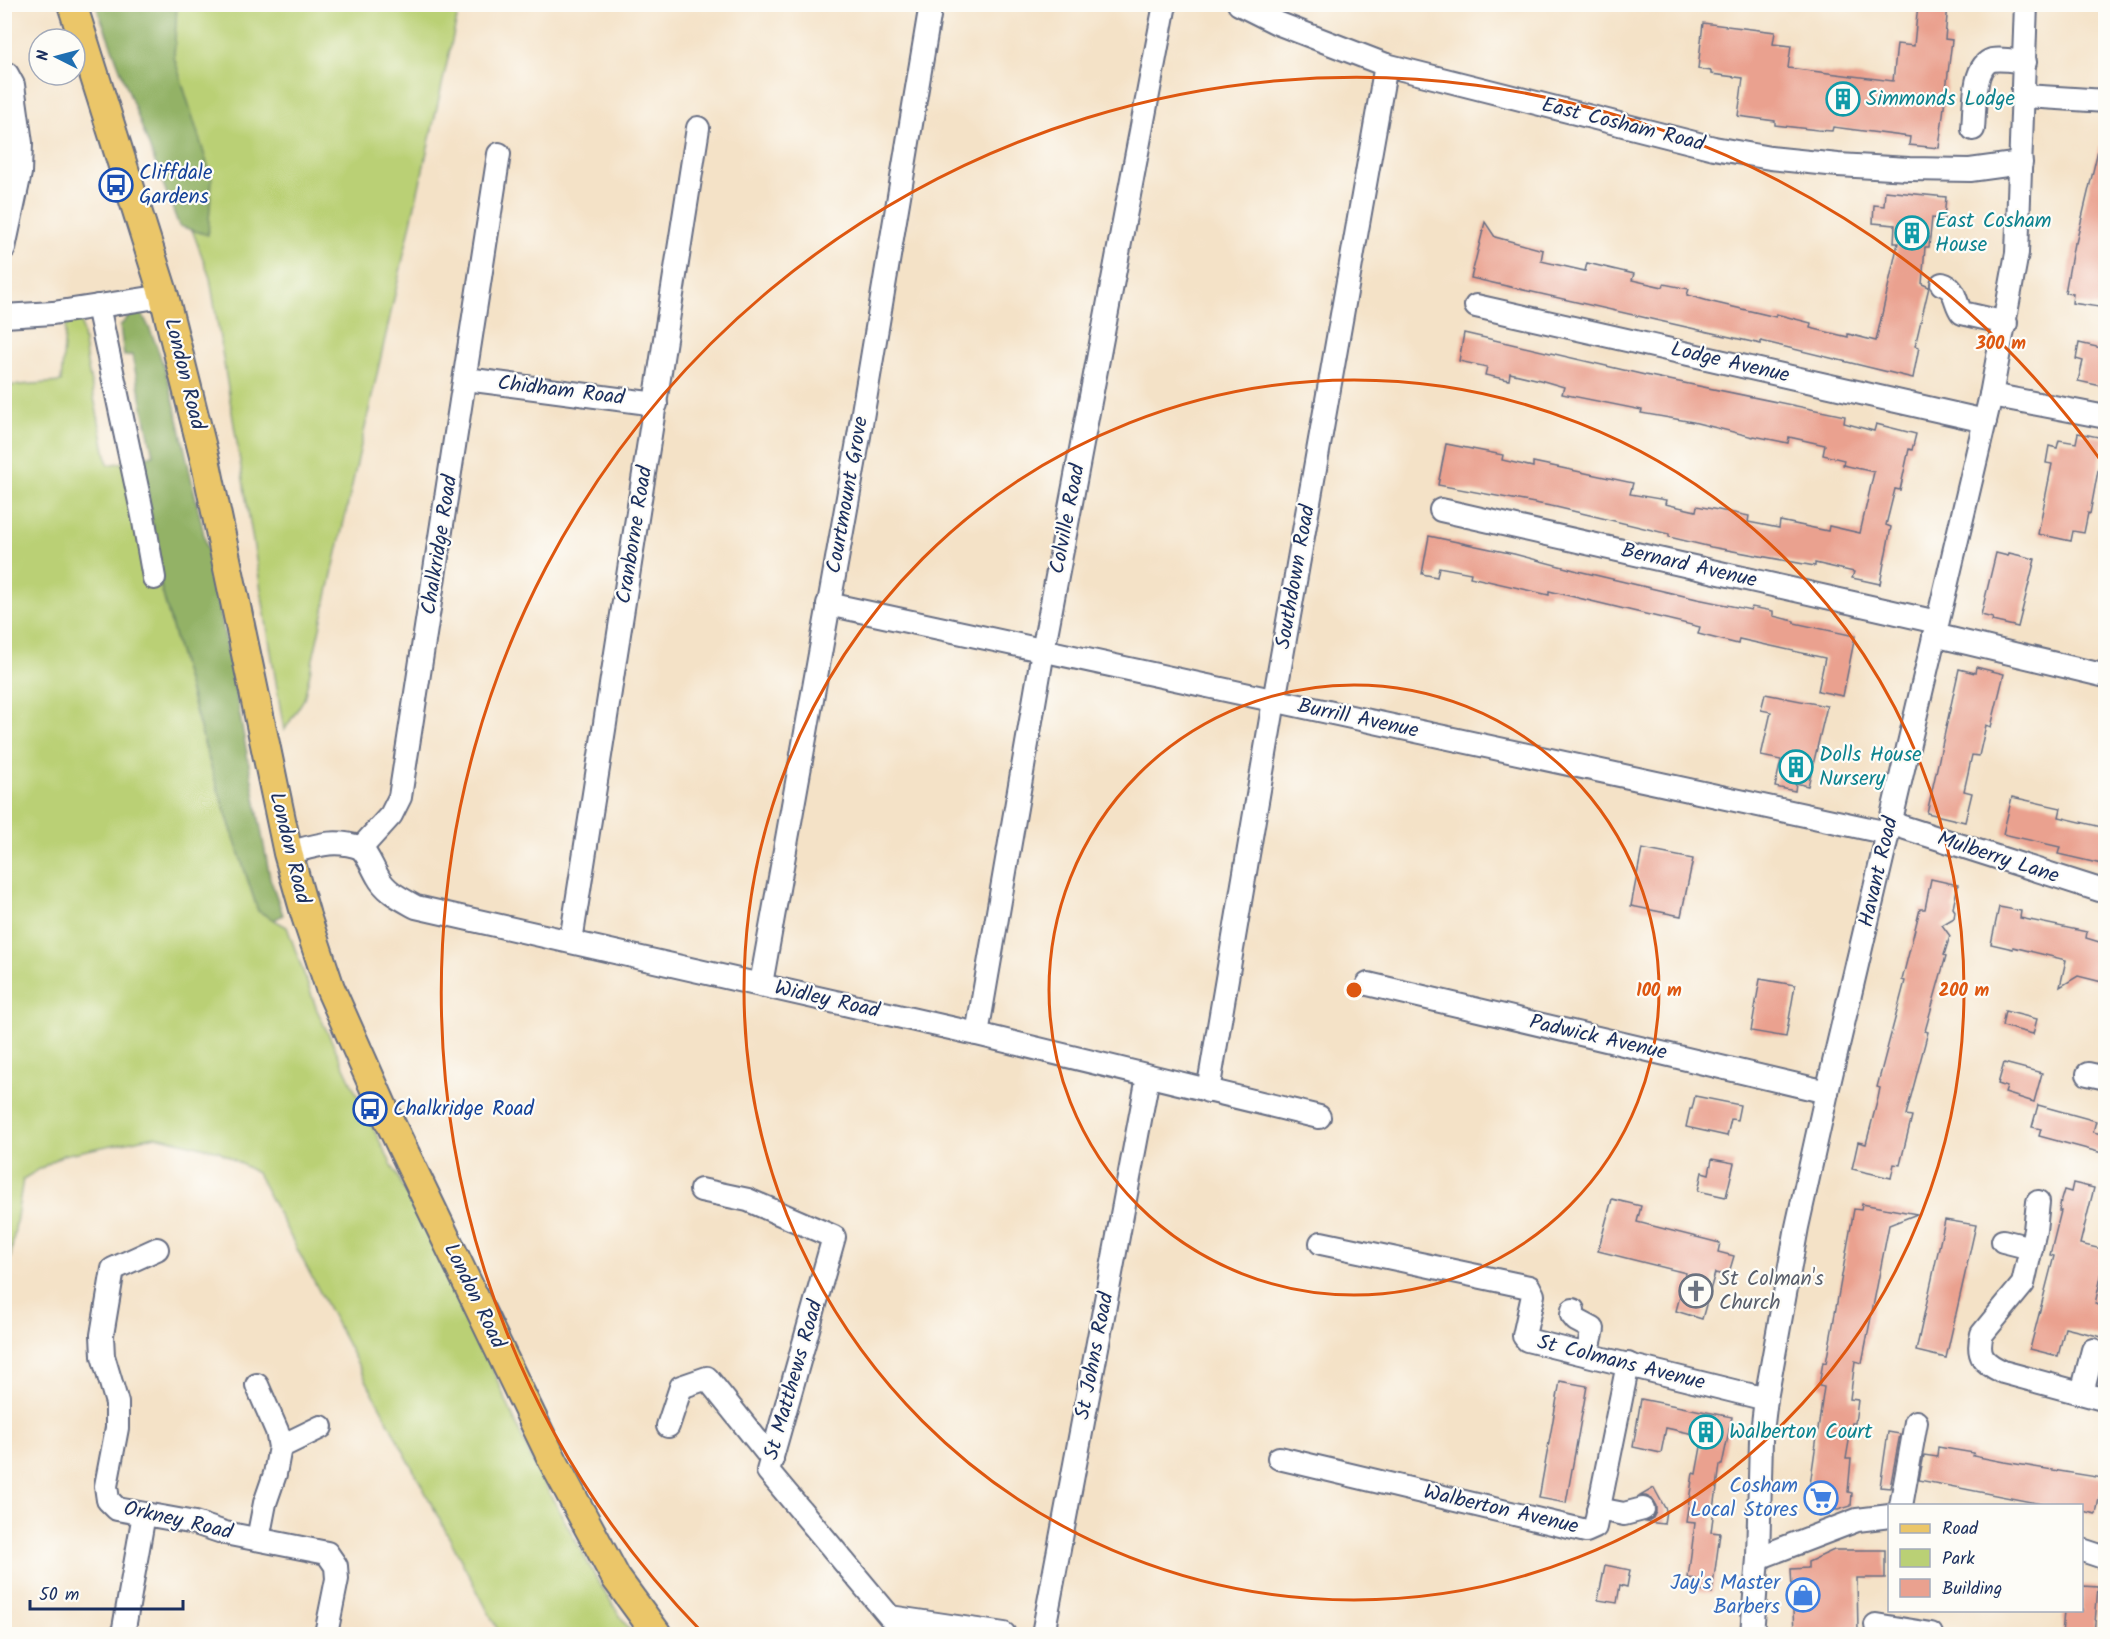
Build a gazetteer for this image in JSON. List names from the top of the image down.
{
  "streets": {
    "main road": ["London Road"],
    "street": [
      "East Cosham Road",
      "Lodge Avenue",
      "Chidham Road",
      "Courtmount Grove",
      "Colville Road",
      "Cranborne Road",
      "Chalkridge Road",
      "Bernard Avenue",
      "Southdown Road",
      "Burrill Avenue",
      "Mulberry Lane",
      "Havant Road",
      "Widley Road",
      "Padwick Avenue",
      "St Johns Road",
      "St Colmans Avenue",
      "St Matthews Road",
      "Walberton Avenue",
      "Orkney Road"
    ]
  },
  "crossings": [
    ["East Cosham Road", "Southdown Road"],
    ["East Cosham Road", "Havant Road"],
    ["Lodge Avenue", "Havant Road"],
    ["Chidham Road", "Cranborne Road"],
    ["Chidham Road", "Chalkridge Road"],
    ["Courtmount Grove", "Burrill Avenue"],
    ["Courtmount Grove", "Widley Road"],
    ["Colville Road", "Burrill Avenue"],
    ["Colville Road", "Widley Road"],
    ["Cranborne Road", "Widley Road"],
    ["Chalkridge Road", "Widley Road"],
    ["Bernard Avenue", "Havant Road"],
    ["Southdown Road", "Burrill Avenue"],
    ["Southdown Road", "Widley Road"],
    ["Burrill Avenue", "Mulberry Lane"],
    ["Burrill Avenue", "Havant Road"],
    ["Mulberry Lane", "Havant Road"],
    ["Havant Road", "Padwick Avenue"],
    ["Havant Road", "St Colmans Avenue"],
    ["Widley Road", "St Johns Road"],
    ["St Colmans Avenue", "Walberton Avenue"]
  ],
  "places": {
    "building": [
      "Simmonds Lodge",
      "East Cosham House",
      "Dolls House Nursery",
      "Walberton Court"
    ],
    "bus stop": ["Cliffdale Gardens", "Chalkridge Road"],
    "church": ["St Colman's Church"],
    "supermarket": ["Cosham Local Stores"],
    "shop": ["Jay's Master Barbers"]
  },
  "legend": ["Road", "Park", "Building"],
  "scale_bar": "50 m",
  "north": "left",
  "rings": ["300 m", "100 m", "200 m"]
}
